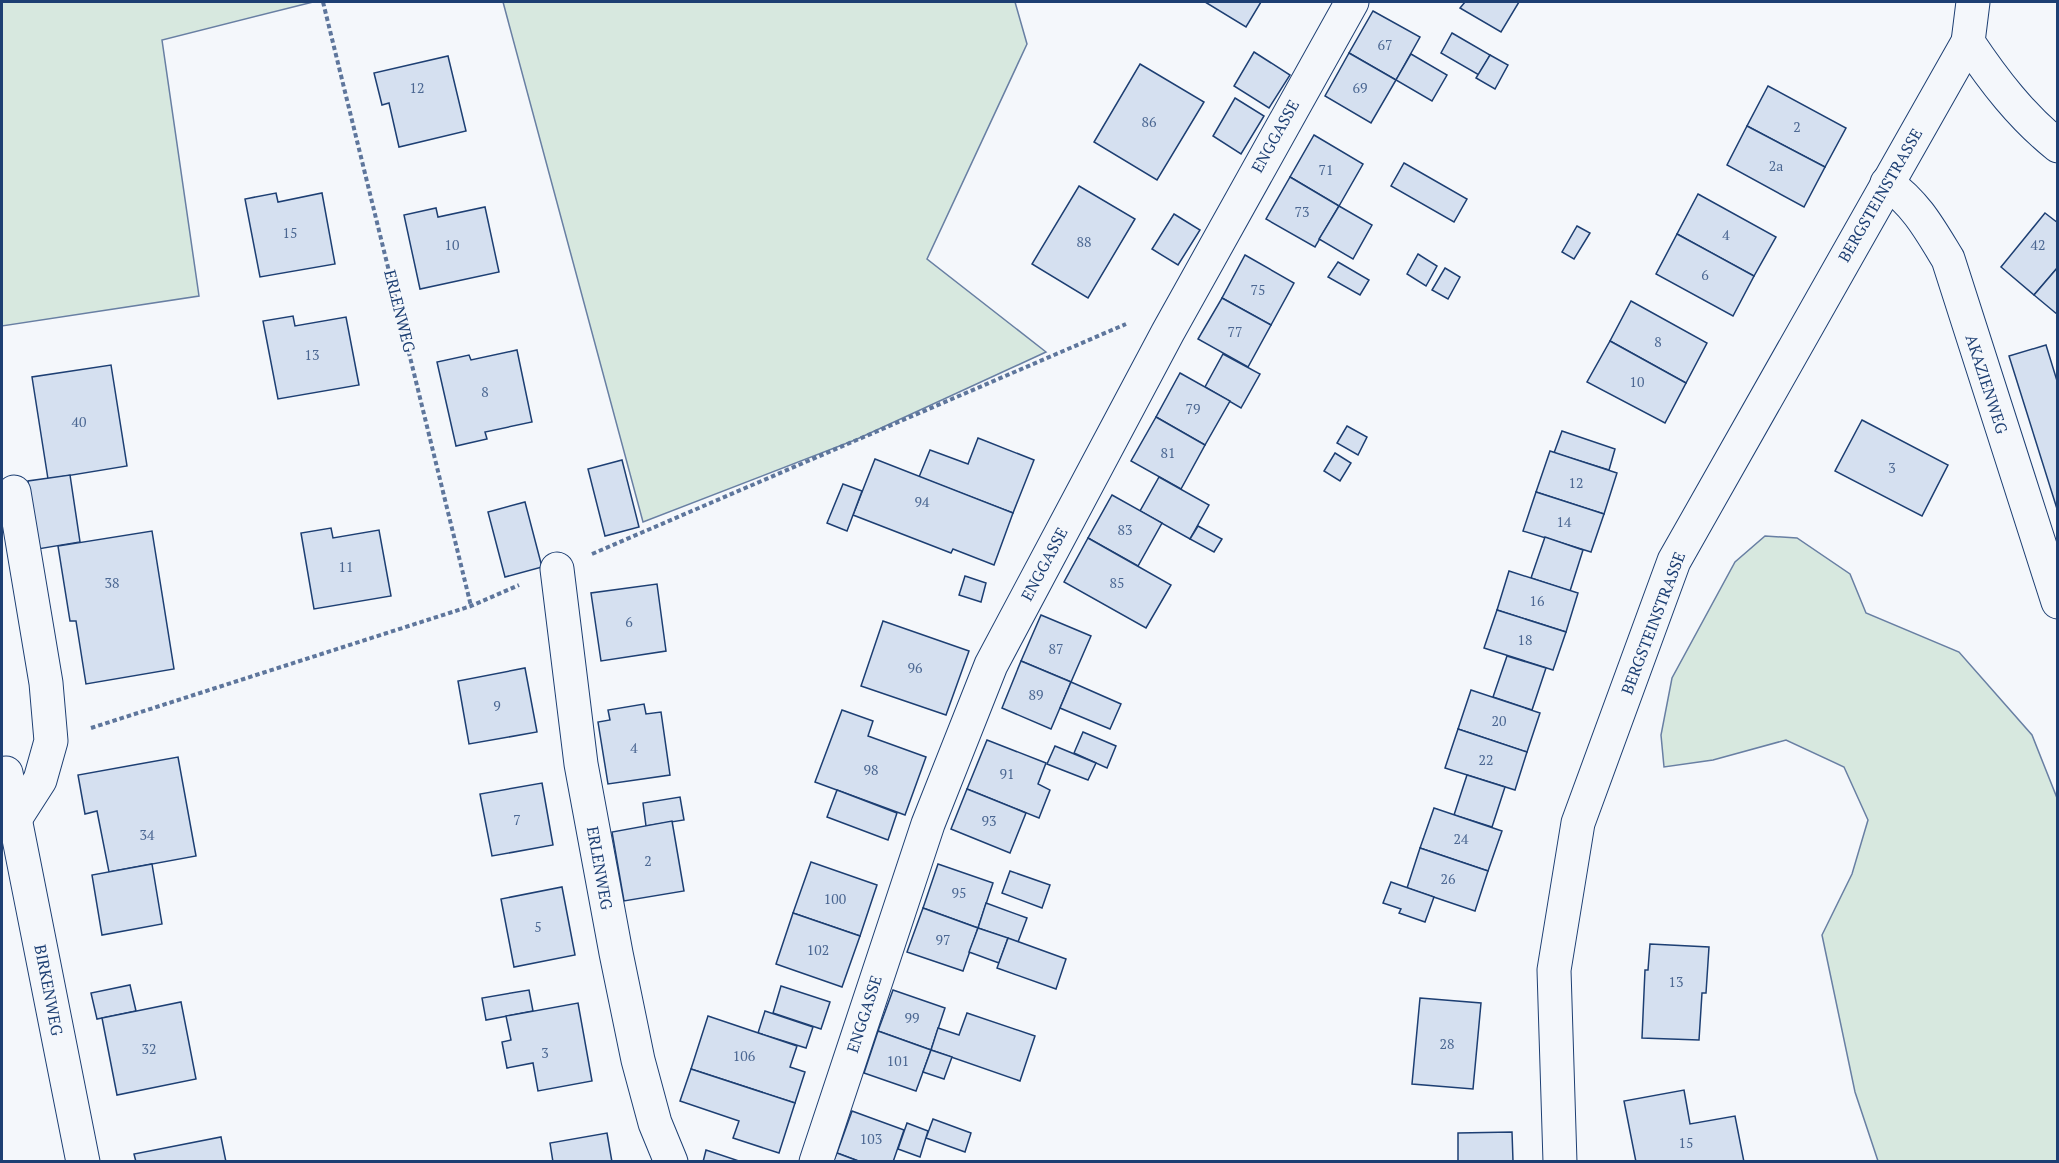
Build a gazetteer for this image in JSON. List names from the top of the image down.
{
  "streets": {
    "street": [
      "ENGGASSE",
      "BERGSTEINSTRASSE",
      "ERLENWEG",
      "AKAZIENWEG",
      "BIRKENWEG"
    ]
  },
  "crossings": [
    ["BERGSTEINSTRASSE", "AKAZIENWEG"]
  ],
  "house_numbers": [
    "67",
    "12",
    "69",
    "86",
    "2",
    "2a",
    "71",
    "73",
    "15",
    "4",
    "88",
    "10",
    "42",
    "6",
    "75",
    "77",
    "8",
    "13",
    "10",
    "8",
    "79",
    "40",
    "81",
    "3",
    "12",
    "94",
    "14",
    "83",
    "11",
    "38",
    "85",
    "16",
    "6",
    "18",
    "87",
    "96",
    "89",
    "9",
    "20",
    "4",
    "22",
    "98",
    "91",
    "7",
    "93",
    "34",
    "24",
    "2",
    "26",
    "95",
    "100",
    "5",
    "97",
    "102",
    "13",
    "99",
    "28",
    "32",
    "3",
    "106",
    "101",
    "103",
    "15"
  ]
}
